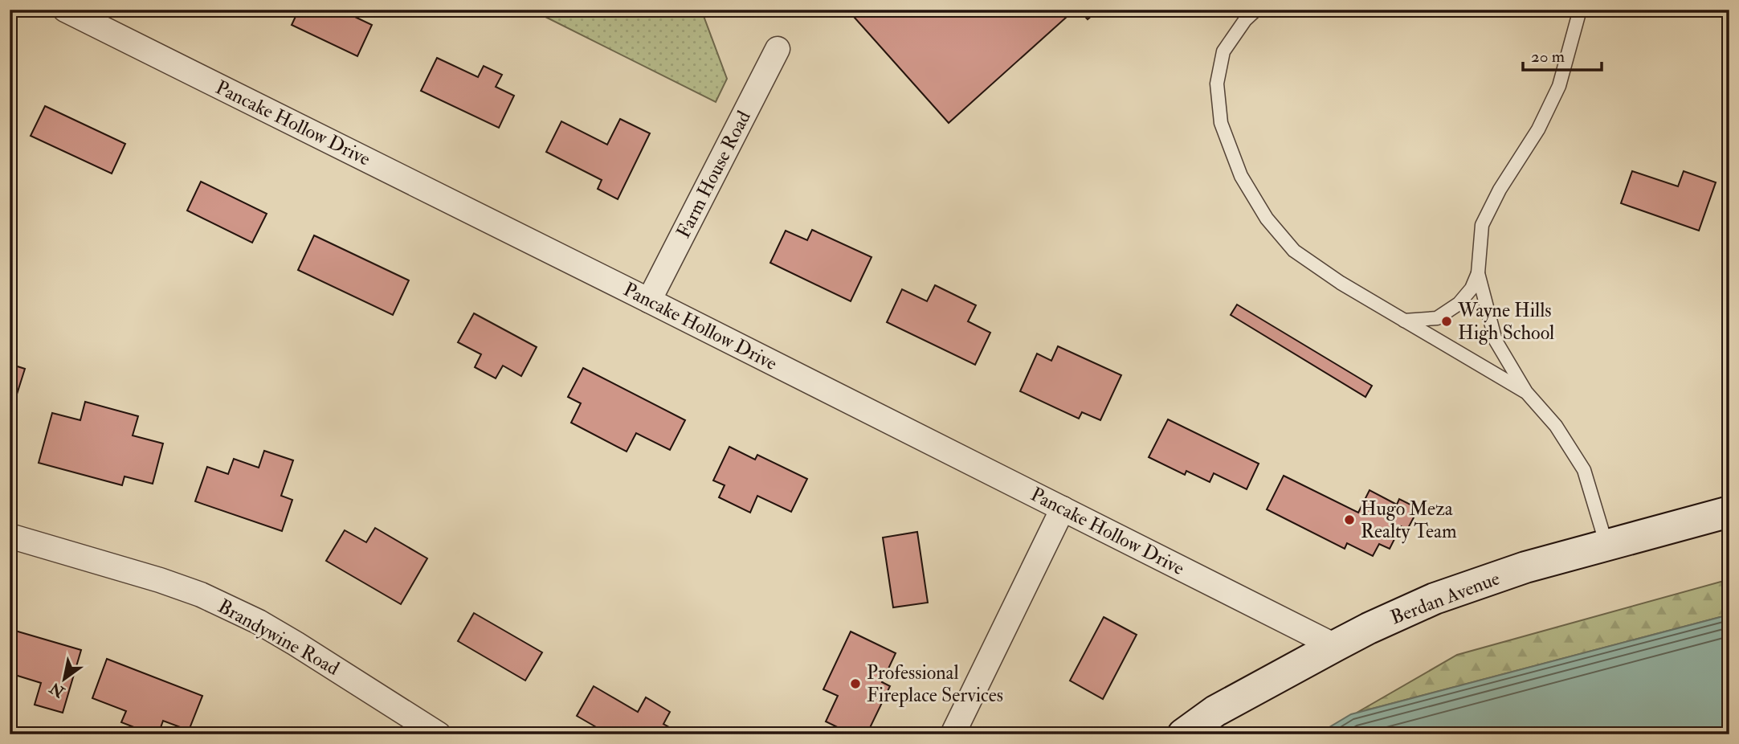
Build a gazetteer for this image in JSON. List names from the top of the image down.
{
  "streets": {
    "main road": ["Berdan Avenue"],
    "street": ["Pancake Hollow Drive", "Farm House Road", "Brandywine Road"]
  },
  "crossings": [
    ["Pancake Hollow Drive", "Farm House Road"],
    ["Pancake Hollow Drive", "Berdan Avenue"]
  ],
  "places": ["Wayne Hills High School", "Hugo Meza Realty Team", "Professional Fireplace Services"],
  "scale_bar": "20 m",
  "north": "bottom left"
}
